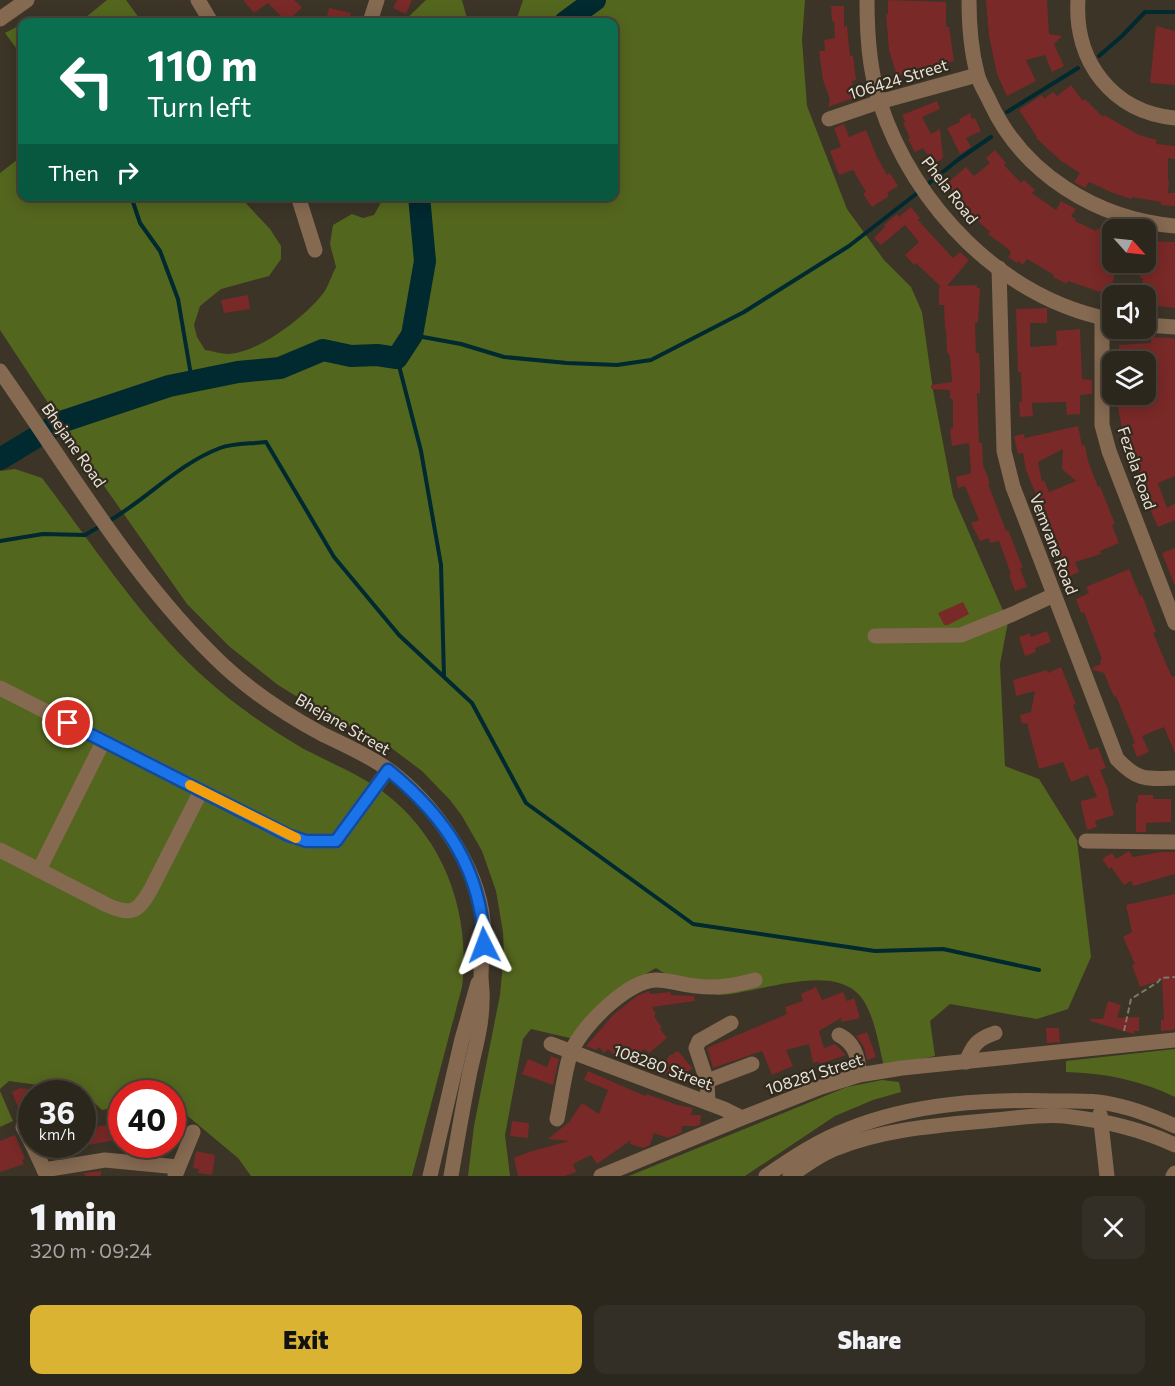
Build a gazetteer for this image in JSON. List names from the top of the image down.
{
  "streets": {
    "street": [
      "106424 Street",
      "Phela Road",
      "Bhejane Road",
      "Fezela Road",
      "Vemvane Road",
      "Bhejane Street",
      "108280 Street",
      "108281 Street"
    ]
  },
  "crossings": [
    ["106424 Street", "Phela Road"],
    ["Phela Road", "Vemvane Road"],
    ["Bhejane Road", "Bhejane Street"],
    ["108280 Street", "108281 Street"]
  ],
  "north": "bottom right",
  "page": {
    "turn": ["110 m", "Turn left"],
    "then": "Then",
    "speed": "36 km/h",
    "limit": "40",
    "heading": ["1 min", "320 m · 09:24"],
    "buttons": ["Exit", "Share"]
  }
}
